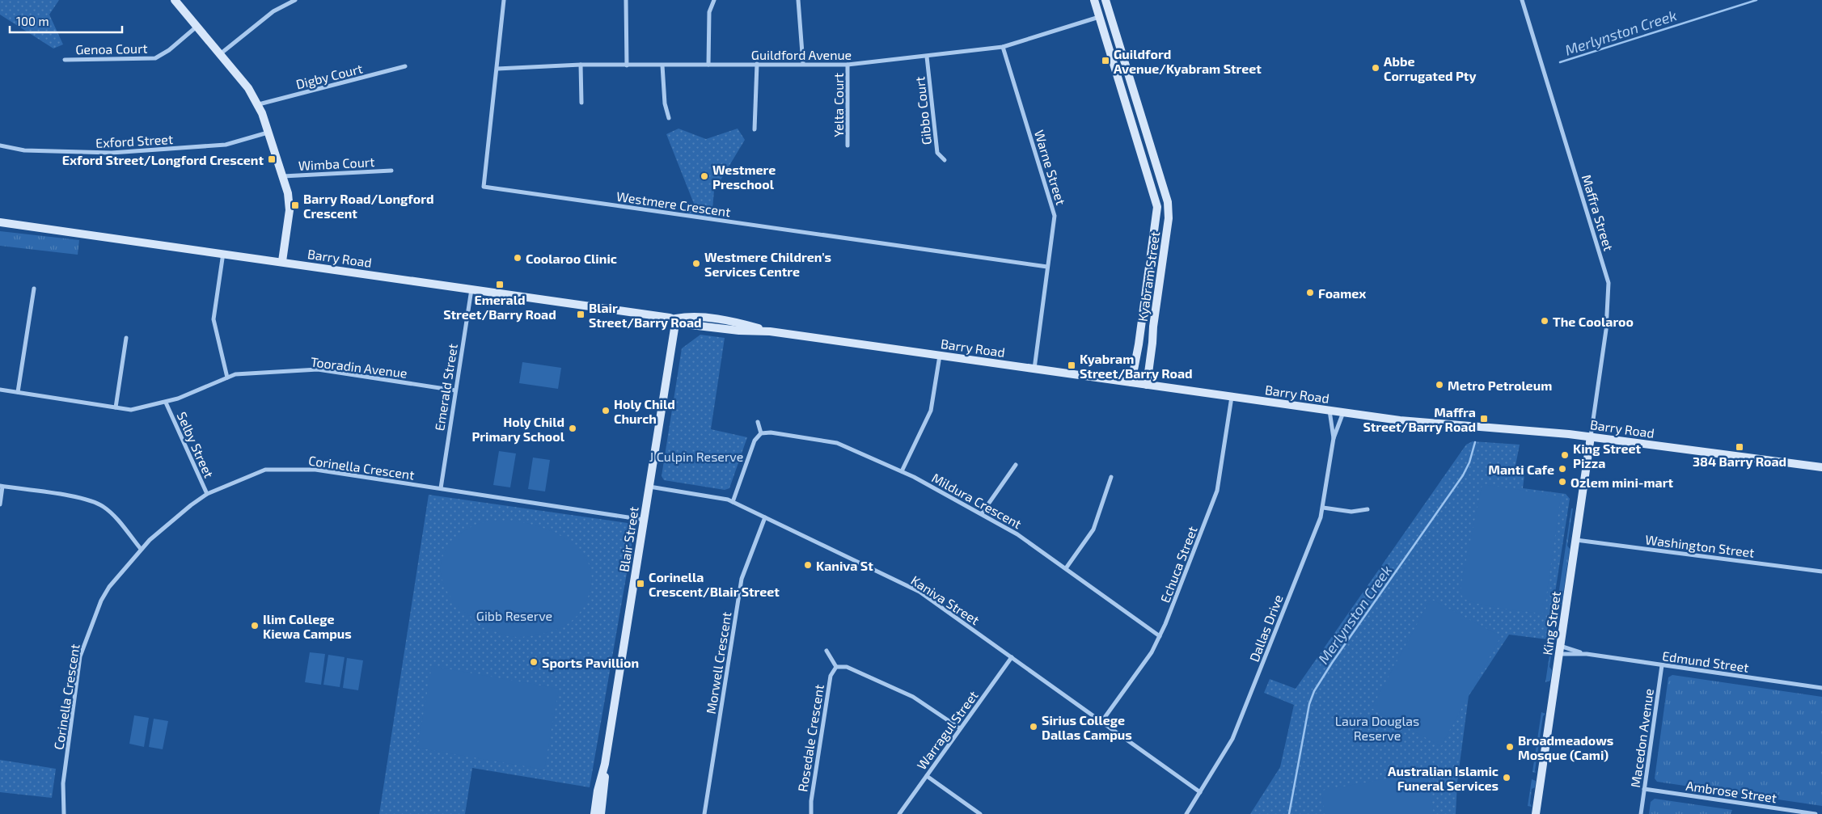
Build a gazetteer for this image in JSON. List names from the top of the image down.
{
  "streets": {
    "street": [
      "Genoa Court",
      "Guildford Avenue",
      "Digby Court",
      "Yelta Court",
      "Gibbo Court",
      "Exford Street",
      "Wimba Court",
      "Warne Street",
      "Westmere Crescent",
      "Maffra Street",
      "Barry Road",
      "Kyabram Street",
      "Tooradin Avenue",
      "Emerald Street",
      "Selby Street",
      "Corinella Crescent",
      "Mildura Crescent",
      "Blair Street",
      "Washington Street",
      "Echuca Street",
      "Kaniva Street",
      "King Street",
      "Dallas Drive",
      "Edmund Street",
      "Morwell Crescent",
      "Warragul Street",
      "Rosedale Crescent",
      "Macedon Avenue",
      "Ambrose Street"
    ]
  },
  "crossings": [
    ["Guildford Avenue", "Yelta Court"],
    ["Guildford Avenue", "Gibbo Court"],
    ["Guildford Avenue", "Warne Street"],
    ["Guildford Avenue", "Westmere Crescent"],
    ["Guildford Avenue", "Kyabram Street"],
    ["Warne Street", "Westmere Crescent"],
    ["Warne Street", "Barry Road"],
    ["Maffra Street", "Barry Road"],
    ["Maffra Street", "King Street"],
    ["Barry Road", "Kyabram Street"],
    ["Barry Road", "Emerald Street"],
    ["Barry Road", "Blair Street"],
    ["Barry Road", "Echuca Street"],
    ["Barry Road", "King Street"],
    ["Barry Road", "Dallas Drive"],
    ["Tooradin Avenue", "Emerald Street"],
    ["Tooradin Avenue", "Selby Street"],
    ["Emerald Street", "Corinella Crescent"],
    ["Selby Street", "Corinella Crescent"],
    ["Corinella Crescent", "Blair Street"],
    ["Mildura Crescent", "Echuca Street"],
    ["Blair Street", "Kaniva Street"],
    ["Washington Street", "King Street"],
    ["Echuca Street", "Kaniva Street"],
    ["Kaniva Street", "Dallas Drive"],
    ["Kaniva Street", "Morwell Crescent"],
    ["Kaniva Street", "Warragul Street"],
    ["King Street", "Edmund Street"],
    ["Edmund Street", "Macedon Avenue"],
    ["Macedon Avenue", "Ambrose Street"]
  ],
  "water": ["Merlynston Creek"],
  "parks": ["J Culpin Reserve", "Gibb Reserve", "Laura Douglas Reserve"],
  "places": {
    "transit": [
      "Guildford Avenue/Kyabram Street",
      "Exford Street/Longford Crescent",
      "Barry Road/Longford Crescent",
      "Emerald Street/Barry Road",
      "Blair Street/Barry Road",
      "Kyabram Street/Barry Road",
      "Maffra Street/Barry Road",
      "384 Barry Road",
      "Corinella Crescent/Blair Street"
    ],
    "other": [
      "Abbe Corrugated Pty",
      "Westmere Preschool",
      "Coolaroo Clinic",
      "Westmere Children's Services Centre",
      "Foamex",
      "The Coolaroo",
      "Metro Petroleum",
      "Holy Child Church",
      "Holy Child Primary School",
      "King Street Pizza",
      "Manti Cafe",
      "Ozlem mini-mart",
      "Kaniva St",
      "Ilim College Kiewa Campus",
      "Sports Pavillion",
      "Sirius College Dallas Campus",
      "Broadmeadows Mosque (Cami)",
      "Australian Islamic Funeral Services"
    ]
  },
  "scale_bar": "100 m"
}
